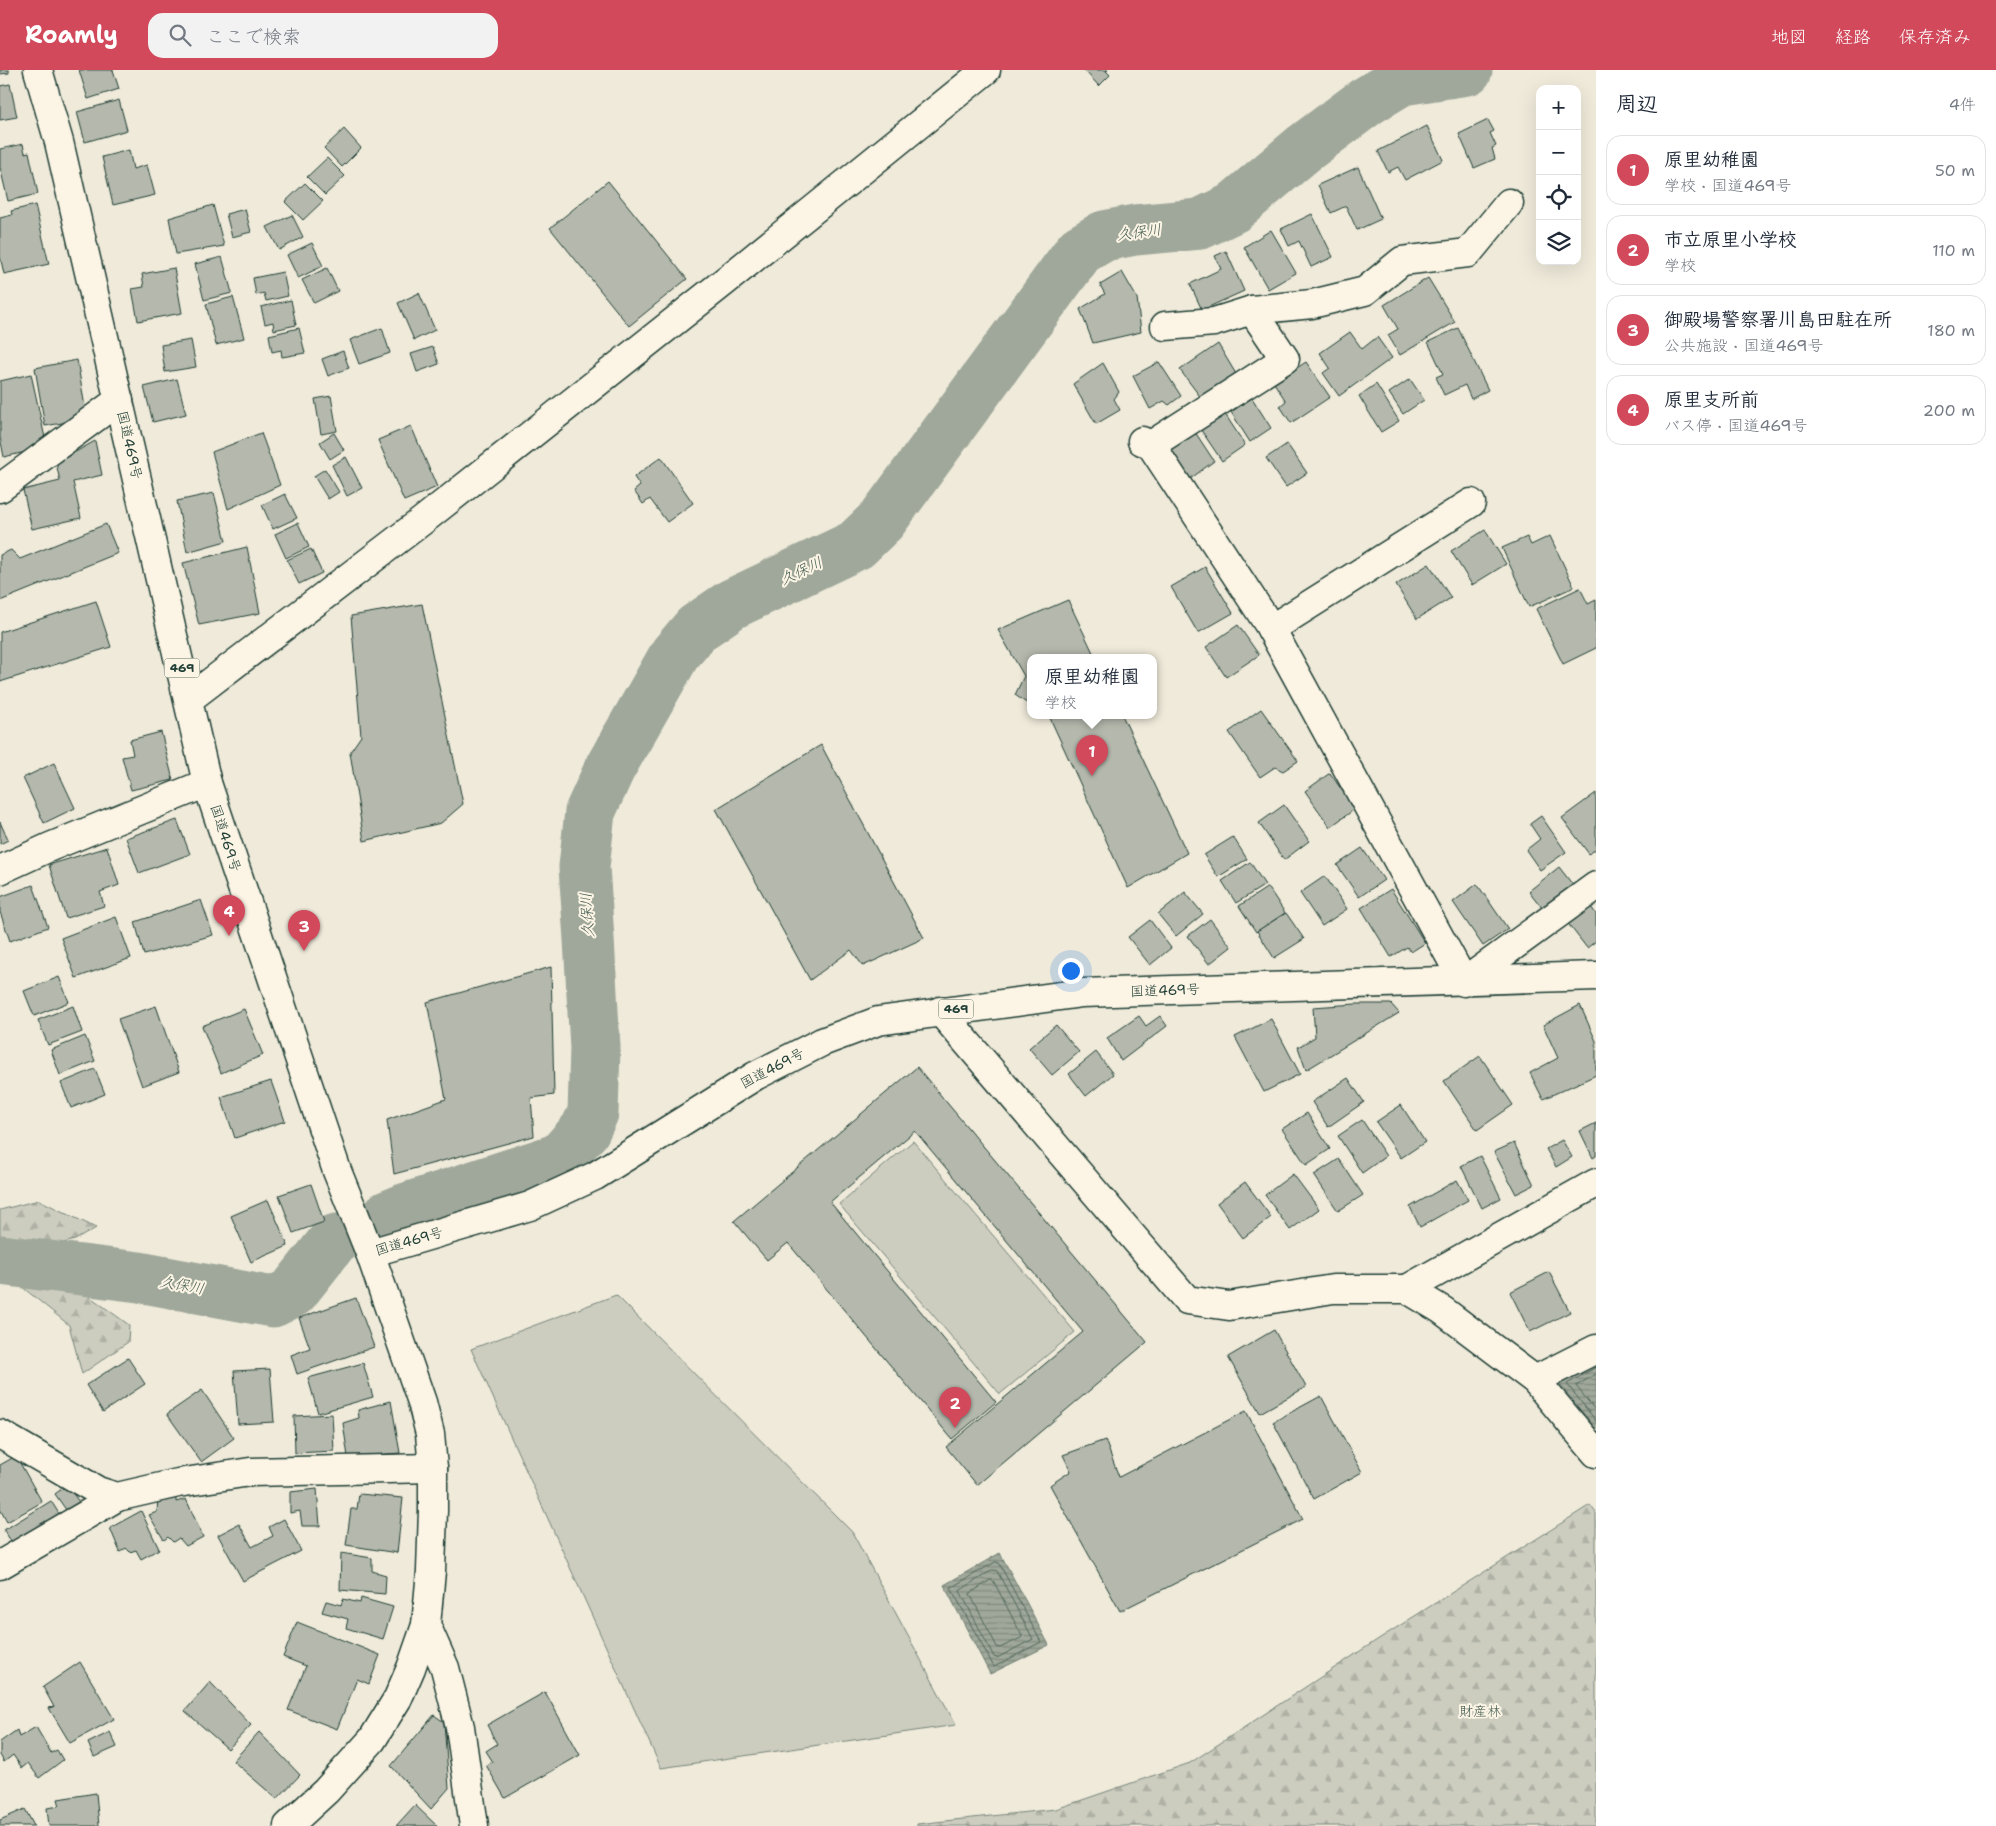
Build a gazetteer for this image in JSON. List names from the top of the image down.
{
  "streets": {
    "main road": ["国道469号", "469"]
  },
  "water": ["久保川"],
  "parks": ["財産林"],
  "page": {
    "header": "Roamly",
    "search": "ここで検索",
    "nav": ["地図", "経路", "保存済み"],
    "heading": ["周辺", "4件"],
    "map_buttons": ["+", "−"],
    "list": [
      {
        "mark": "1",
        "name": "原里幼稚園",
        "note": "学校 · 国道469号",
        "value": "50 m"
      },
      {
        "mark": "2",
        "name": "市立原里小学校",
        "note": "学校",
        "value": "110 m"
      },
      {
        "mark": "3",
        "name": "御殿場警察署川島田駐在所",
        "note": "公共施設 · 国道469号",
        "value": "180 m"
      },
      {
        "mark": "4",
        "name": "原里支所前",
        "note": "バス停 · 国道469号",
        "value": "200 m"
      }
    ],
    "popup": ["原里幼稚園", "学校"],
    "pins": [
      "1",
      "4",
      "3",
      "2"
    ]
  }
}
